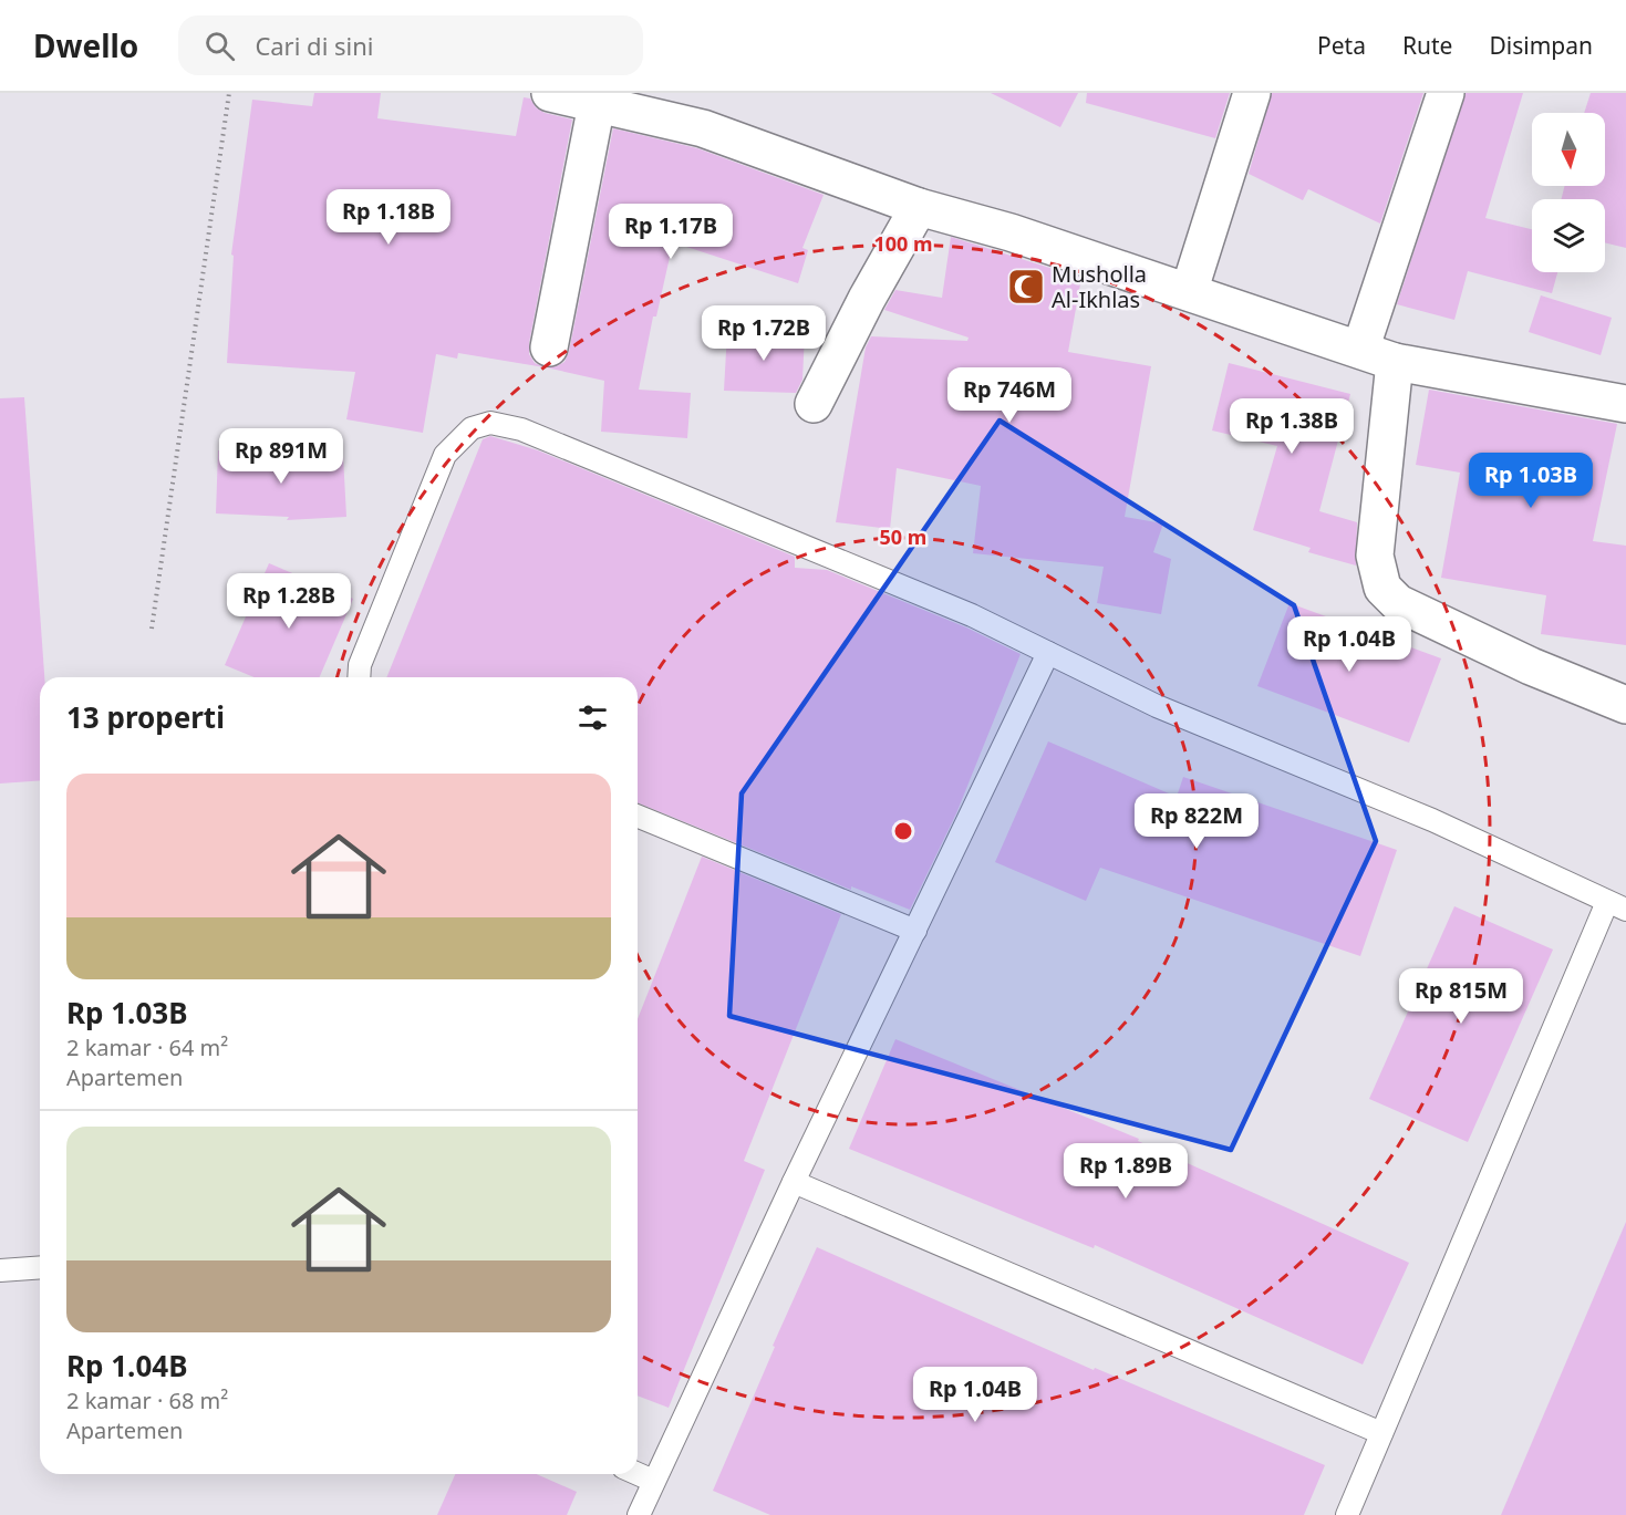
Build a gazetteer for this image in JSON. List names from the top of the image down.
{
  "places": {
    "mosque": ["Musholla Al-Ikhlas"]
  },
  "north": "bottom",
  "page": {
    "header": "Dwello",
    "search": "Cari di sini",
    "nav": ["Peta", "Rute", "Disimpan"],
    "price": [
      "Rp 1.18B",
      "Rp 1.17B",
      "Rp 1.72B",
      "Rp 746M",
      "Rp 1.38B",
      "Rp 891M",
      "Rp 1.03B",
      "Rp 1.28B",
      "Rp 1.04B",
      "Rp 822M",
      "Rp 815M",
      "Rp 1.89B",
      "Rp 1.04B"
    ],
    "heading": "13 properti",
    "list": [
      {
        "name": "Rp 1.03B",
        "note": "2 kamar · 64 m² · Apartemen"
      },
      {
        "name": "Rp 1.04B",
        "note": "2 kamar · 68 m² · Apartemen"
      }
    ]
  },
  "rings": ["100 m", "50 m"]
}
